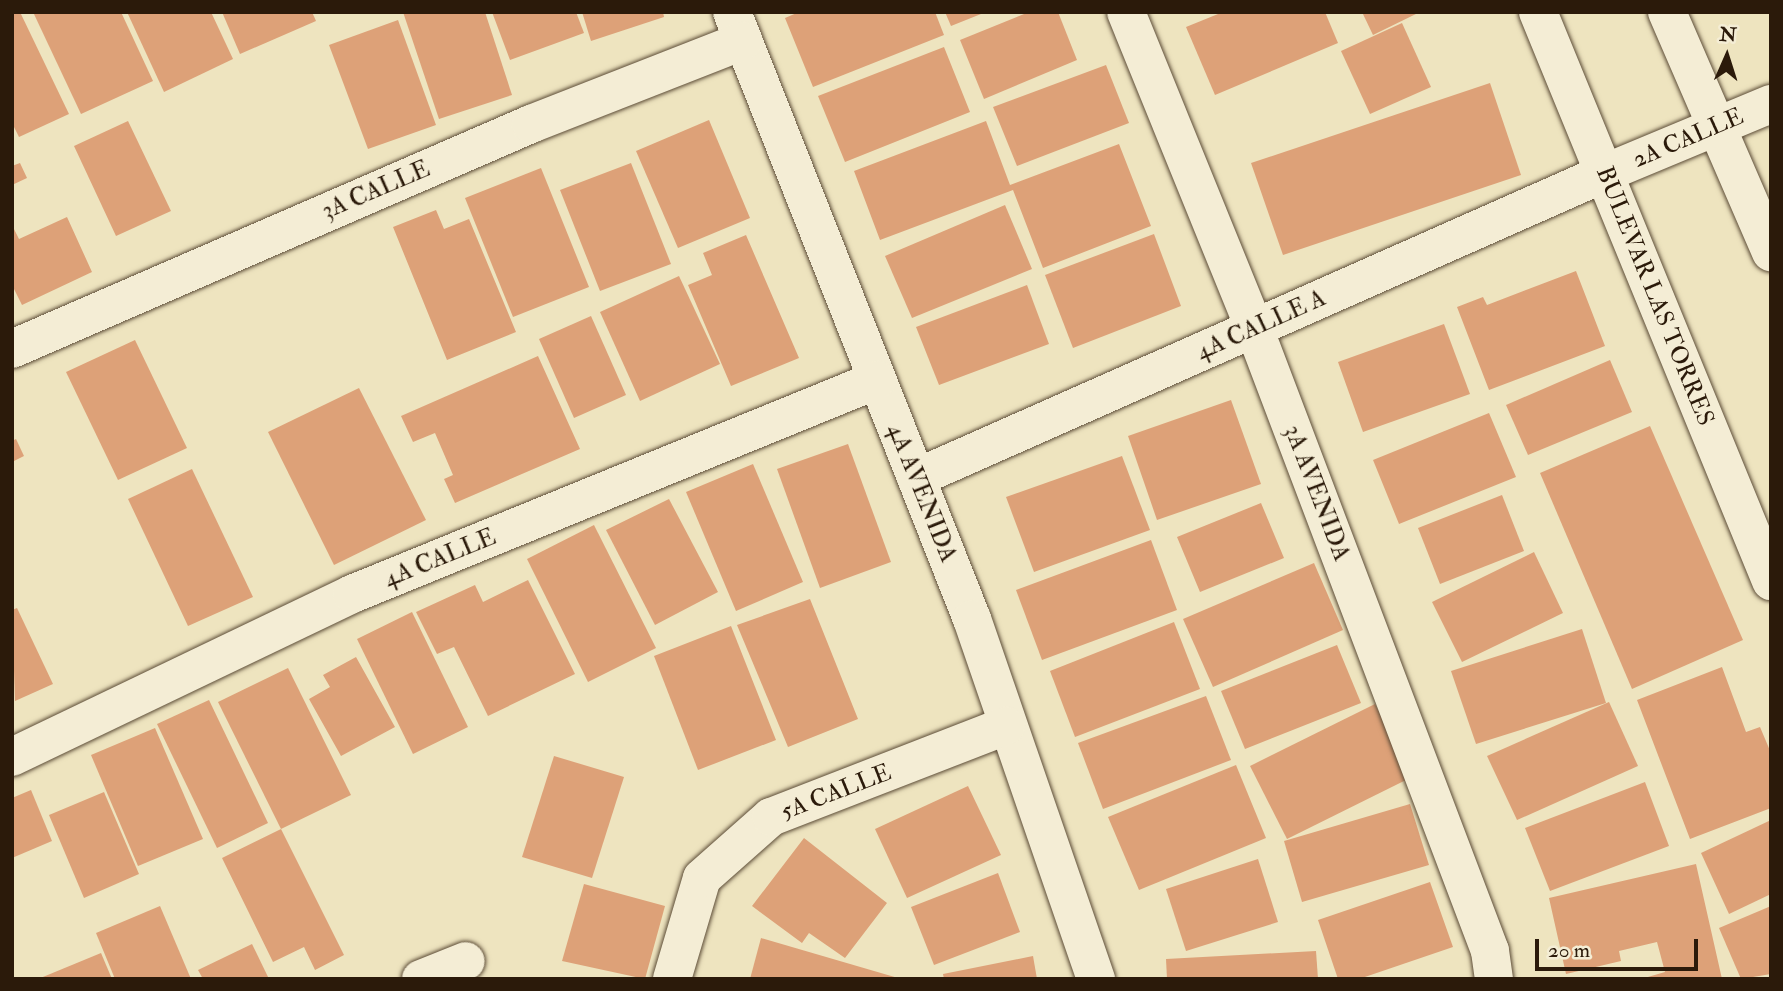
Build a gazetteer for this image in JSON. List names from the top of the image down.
{
  "streets": {
    "street": [
      "2A CALLE",
      "3A CALLE",
      "BULEVAR LAS TORRES",
      "4A CALLE A",
      "4A AVENIDA",
      "3A AVENIDA",
      "4A CALLE",
      "5A CALLE"
    ]
  },
  "crossings": [
    ["2A CALLE", "BULEVAR LAS TORRES"],
    ["2A CALLE", "4A CALLE A"],
    ["3A CALLE", "4A AVENIDA"],
    ["BULEVAR LAS TORRES", "4A CALLE A"],
    ["4A CALLE A", "4A AVENIDA"],
    ["4A CALLE A", "3A AVENIDA"],
    ["4A AVENIDA", "4A CALLE"],
    ["4A AVENIDA", "5A CALLE"]
  ],
  "scale_bar": "20 m",
  "north": "top"
}
